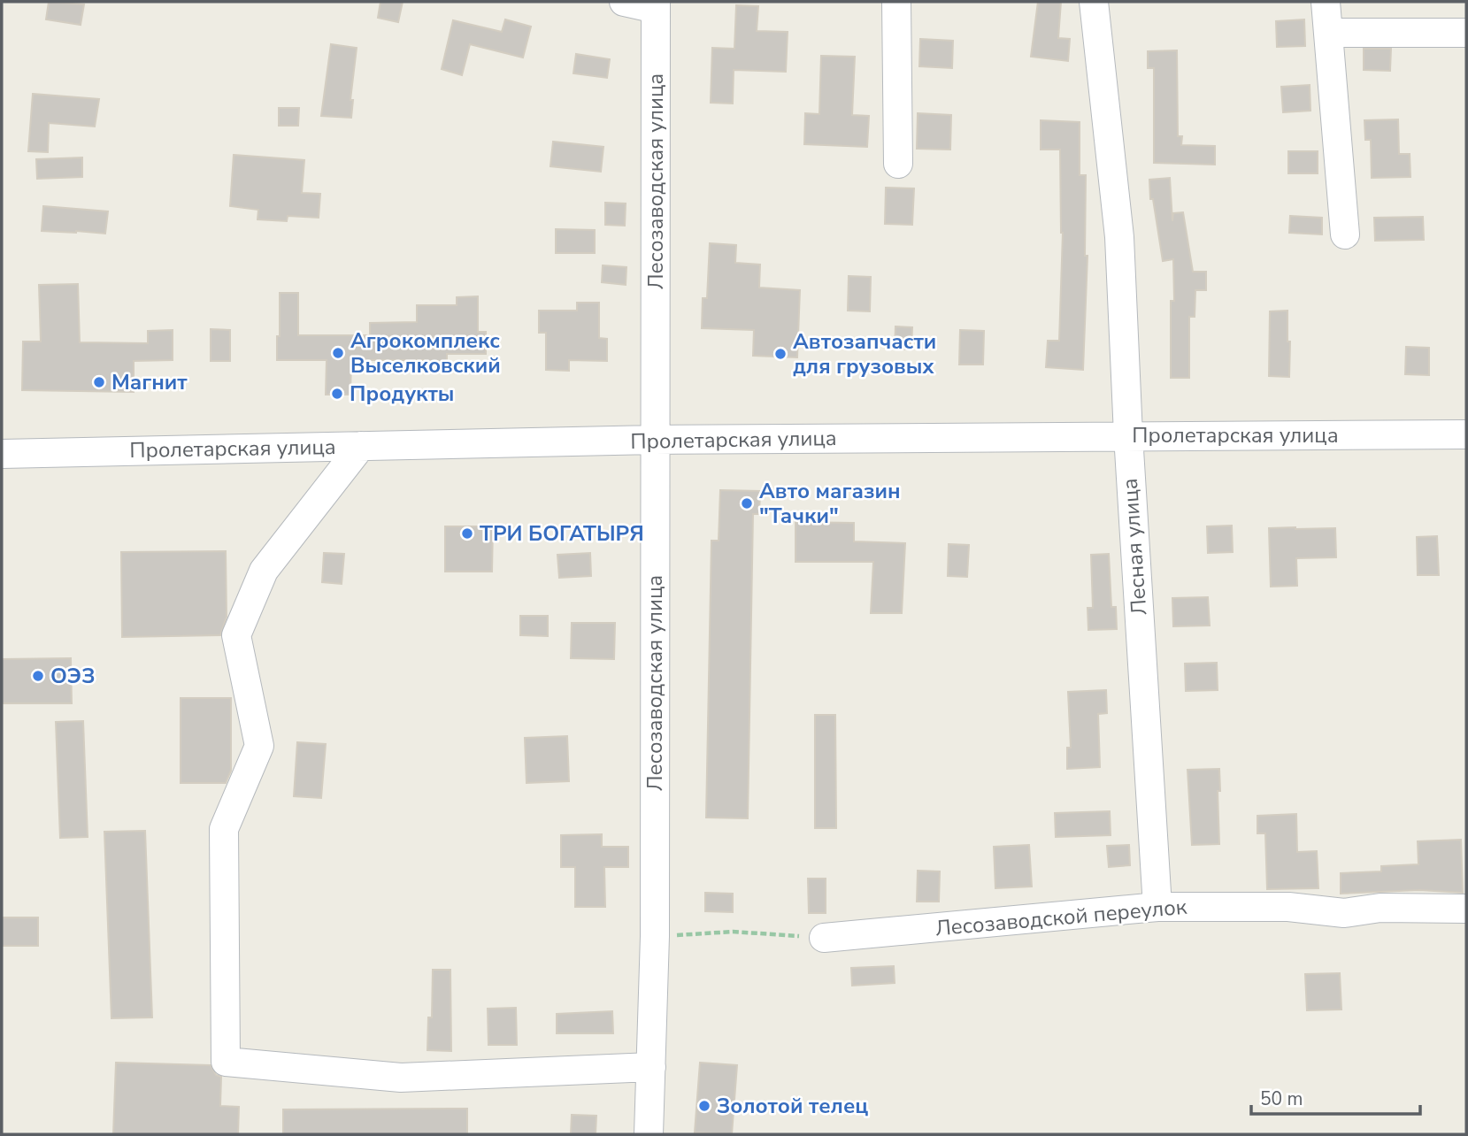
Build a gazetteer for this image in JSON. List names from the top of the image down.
{
  "streets": {
    "street": [
      "Лесозаводская улица",
      "Пролетарская улица",
      "Лесная улица",
      "Лесозаводской переулок"
    ]
  },
  "crossings": [
    ["Лесозаводская улица", "Пролетарская улица"],
    ["Пролетарская улица", "Лесная улица"],
    ["Лесная улица", "Лесозаводской переулок"]
  ],
  "places": [
    "Агрокомплекс Выселковский",
    "Автозапчасти для грузовых",
    "Магнит",
    "Продукты",
    "Авто магазин \"Тачки\"",
    "ТРИ БОГАТЫРЯ",
    "ОЭЗ",
    "Золотой телец"
  ],
  "scale_bar": "50 m"
}
